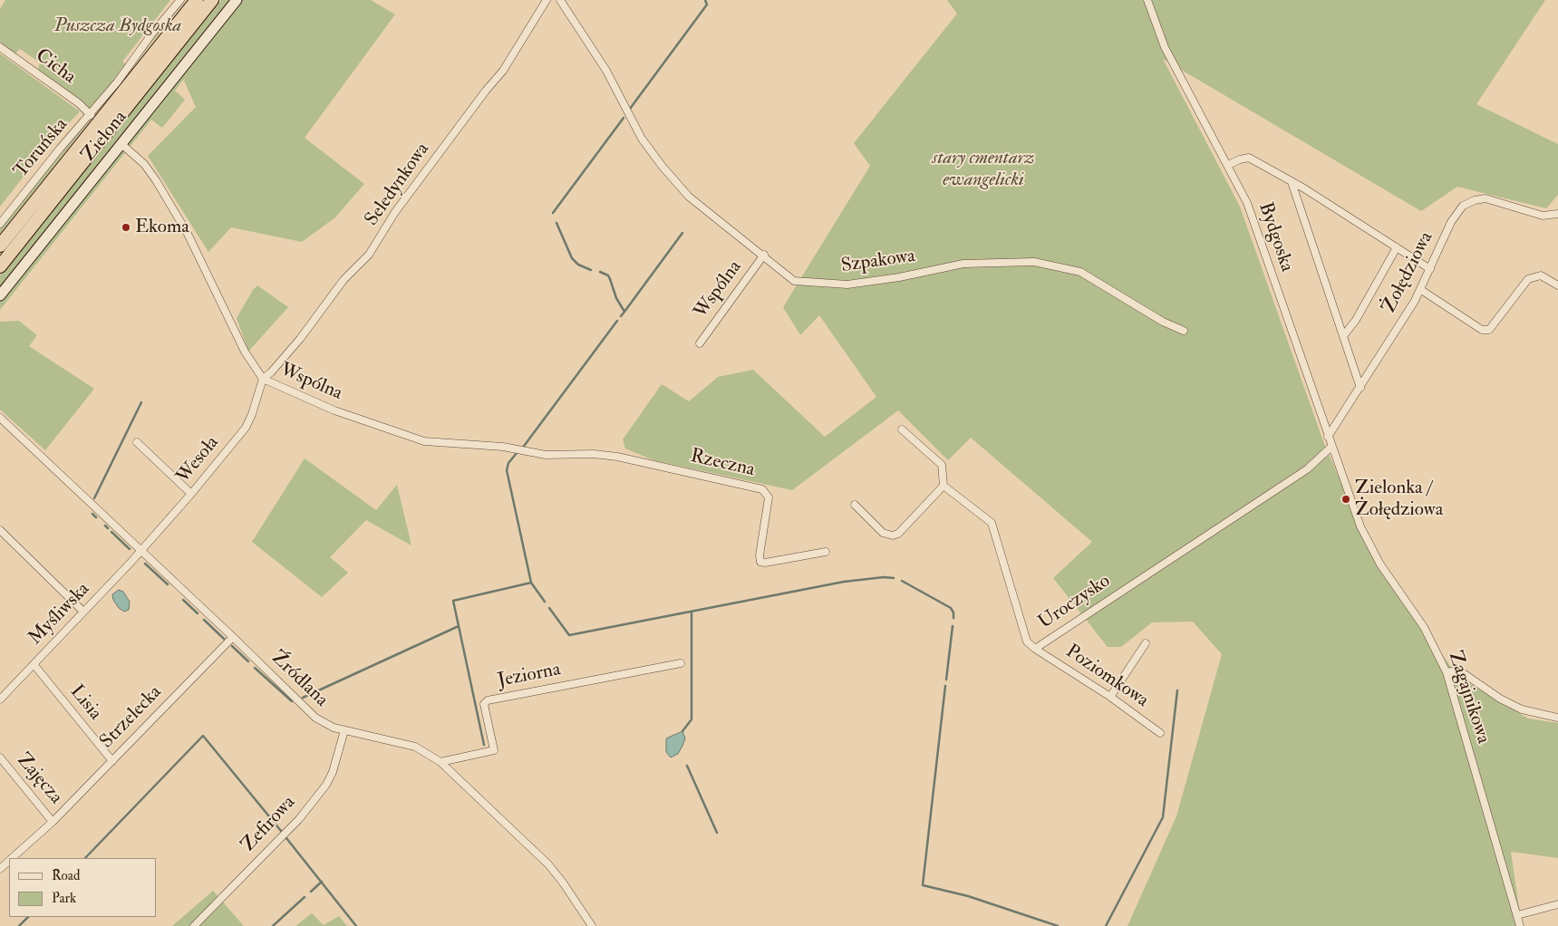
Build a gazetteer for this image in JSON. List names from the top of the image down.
{
  "streets": {
    "street": [
      "Cicha",
      "Zielona",
      "Toruńska",
      "Seledynkowa",
      "Bydgoska",
      "Szpakowa",
      "Żołędziowa",
      "Wspólna",
      "Wesoła",
      "Rzeczna",
      "Uroczysko",
      "Myśliwska",
      "Jeziorna",
      "Poziomkowa",
      "Źródlana",
      "Zagajnikowa",
      "Lisia",
      "Strzelecka",
      "Zajęcza",
      "Zefirowa"
    ]
  },
  "crossings": [
    ["Cicha", "Zielona"],
    ["Cicha", "Toruńska"],
    ["Zielona", "Toruńska"],
    ["Zielona", "Wspólna"],
    ["Seledynkowa", "Wspólna"],
    ["Seledynkowa", "Wesoła"],
    ["Bydgoska", "Żołędziowa"],
    ["Bydgoska", "Uroczysko"],
    ["Bydgoska", "Zagajnikowa"],
    ["Szpakowa", "Wspólna"],
    ["Wspólna", "Wesoła"],
    ["Wspólna", "Rzeczna"],
    ["Wesoła", "Myśliwska"],
    ["Wesoła", "Źródlana"],
    ["Uroczysko", "Poziomkowa"],
    ["Myśliwska", "Źródlana"],
    ["Myśliwska", "Lisia"],
    ["Jeziorna", "Źródlana"],
    ["Źródlana", "Strzelecka"],
    ["Źródlana", "Zefirowa"],
    ["Lisia", "Strzelecka"],
    ["Strzelecka", "Zajęcza"]
  ],
  "parks": ["Puszcza Bydgoska", "stary cmentarz ewangelicki"],
  "places": ["Ekoma", "Zielonka / Żołędziowa"],
  "legend": ["Road", "Park"]
}
